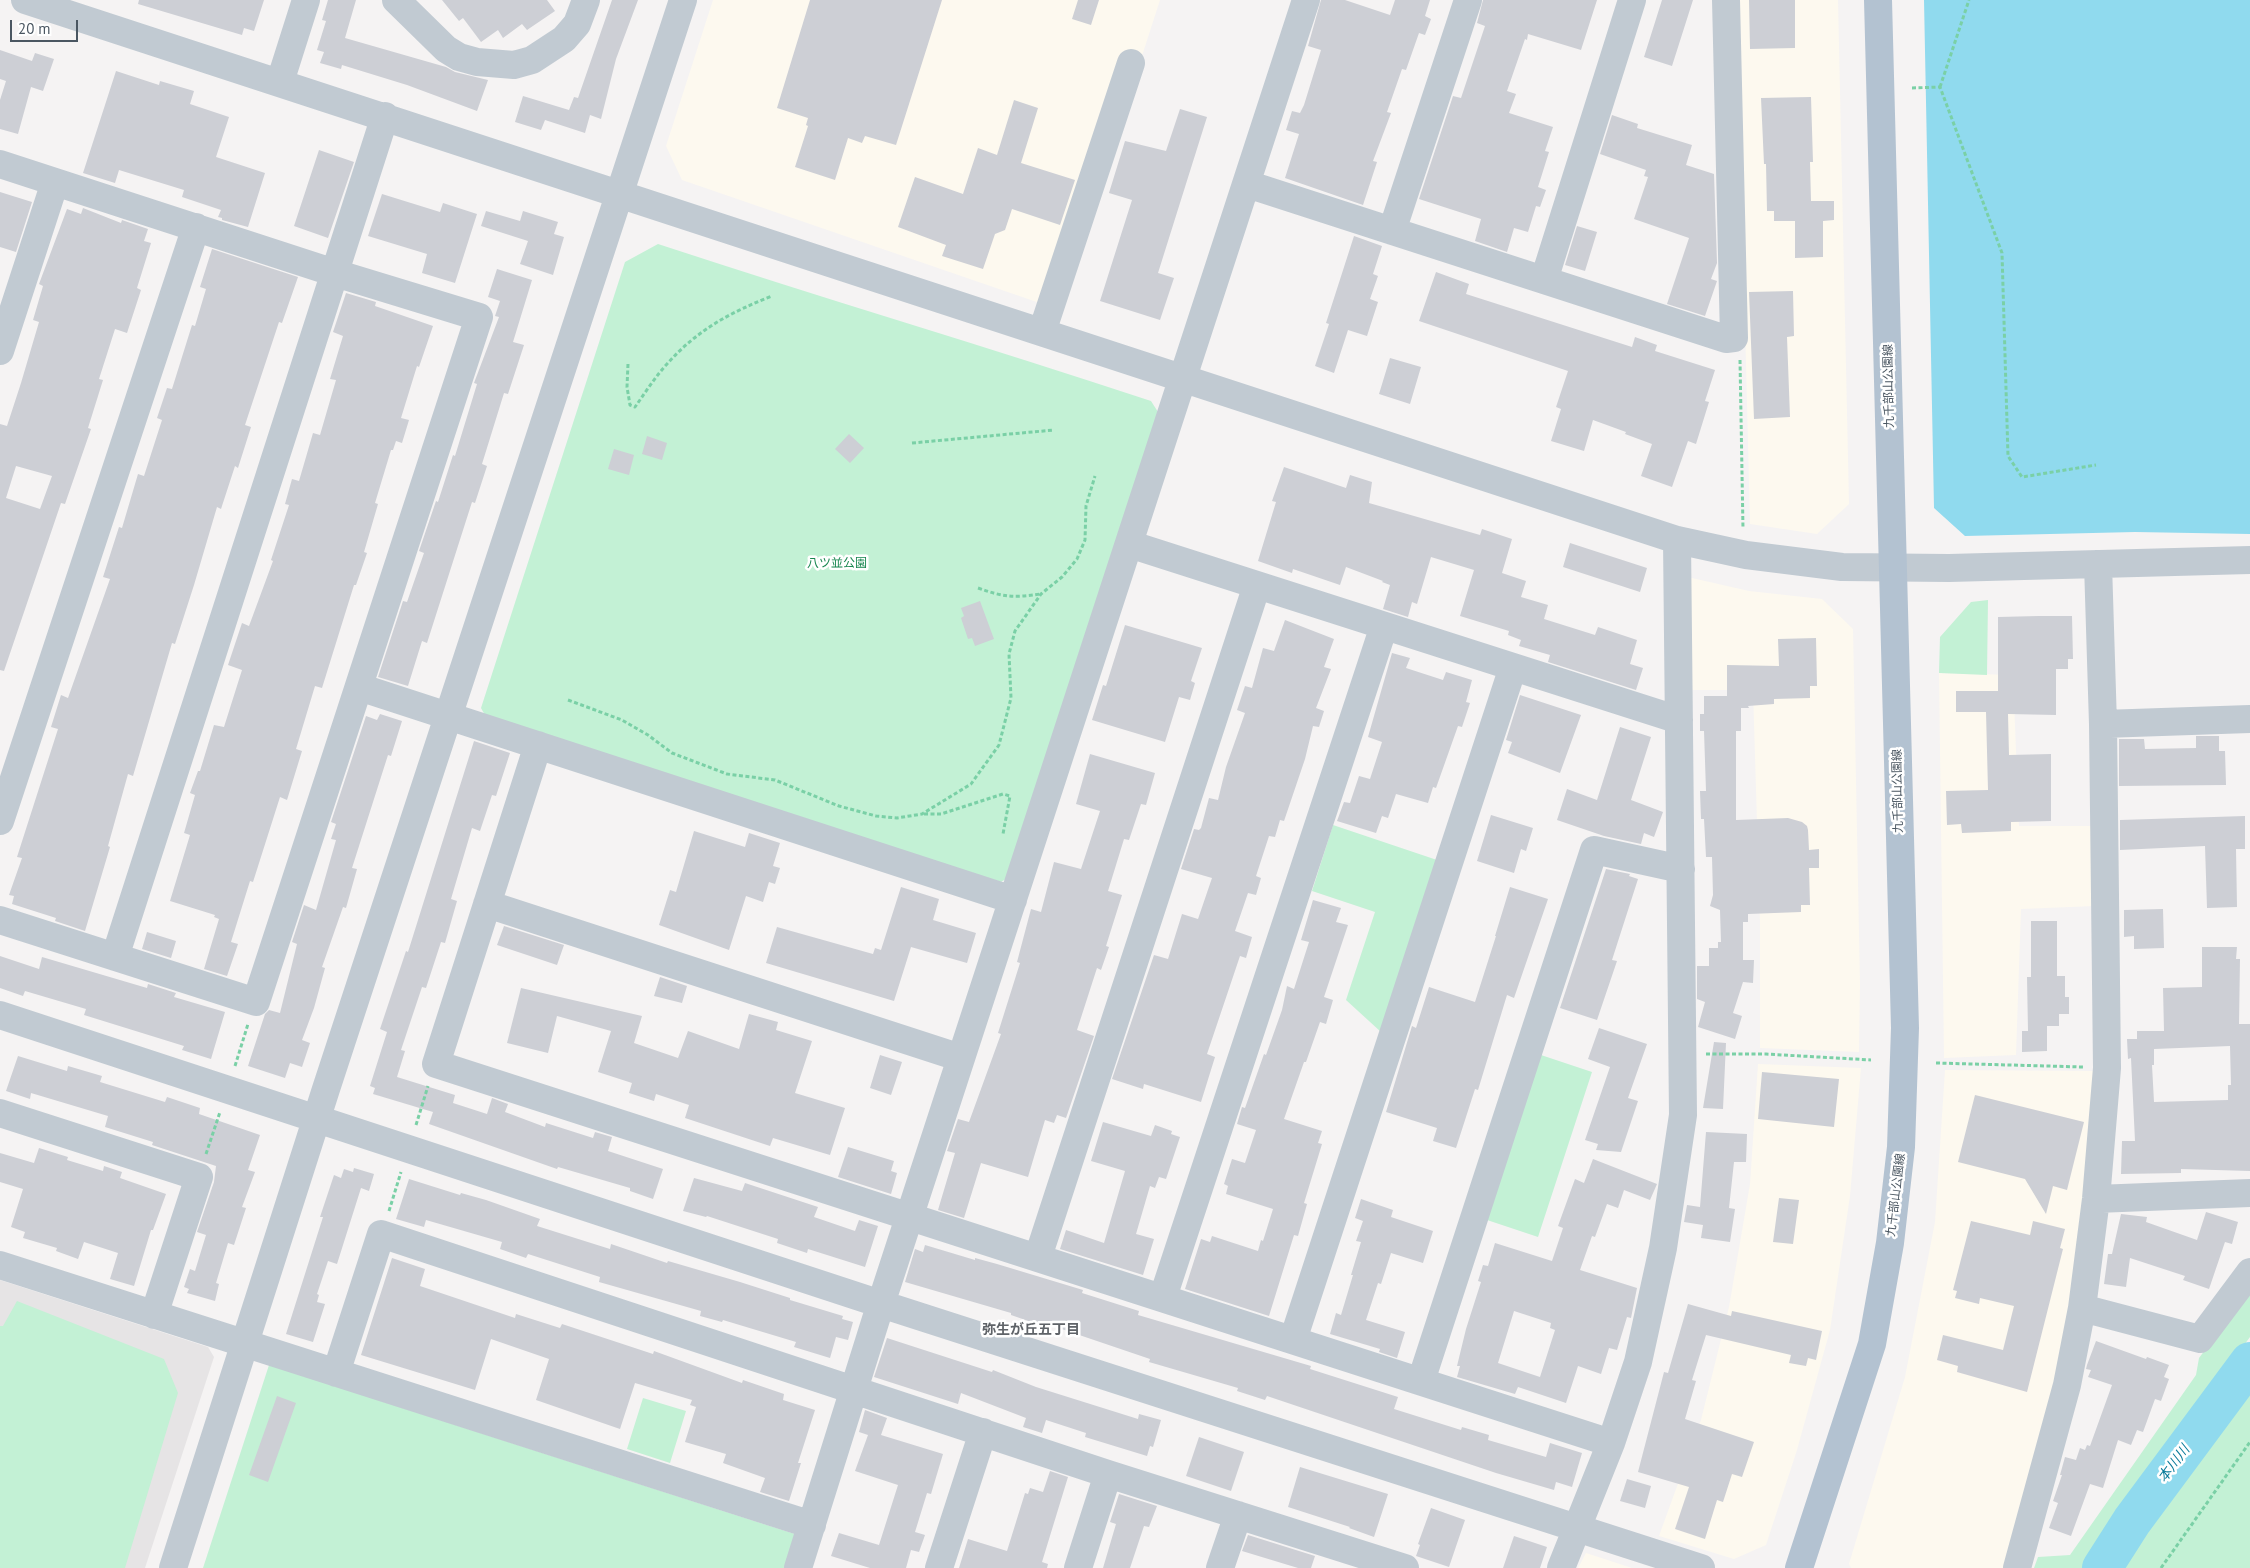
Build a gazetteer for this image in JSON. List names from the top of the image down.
{
  "streets": {
    "main road": ["九千部山公園線"]
  },
  "districts": ["弥生が丘五丁目"],
  "water": ["本川川"],
  "parks": ["八ツ並公園"],
  "scale_bar": "20 m"
}
